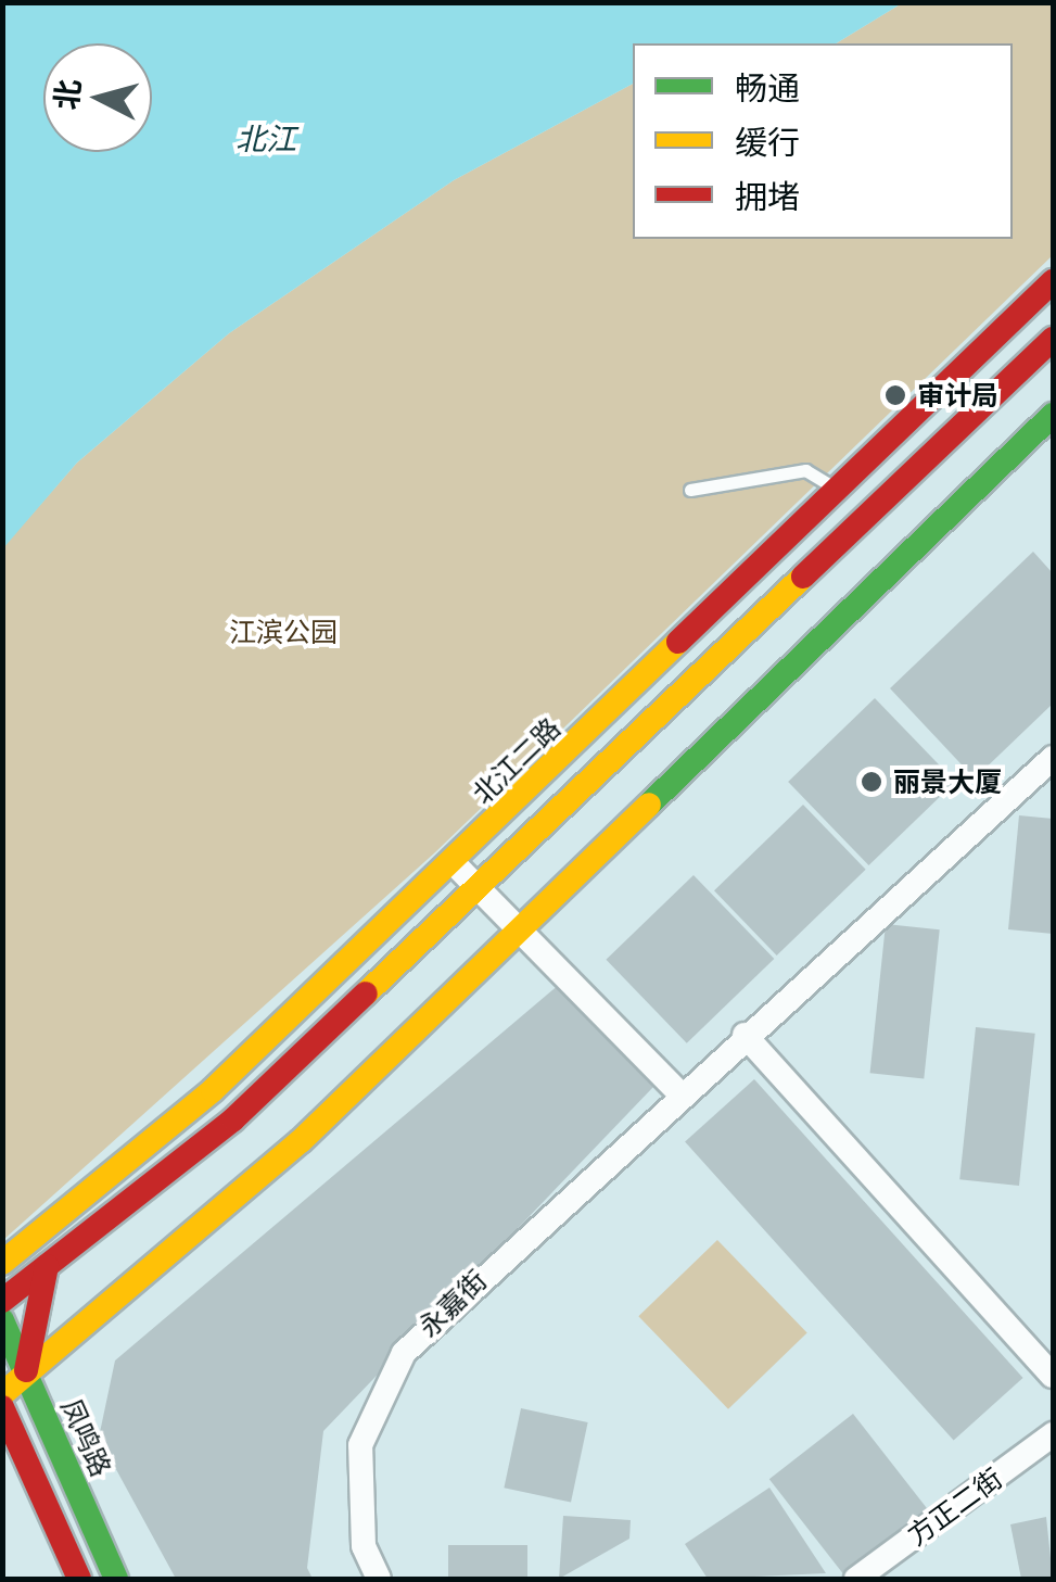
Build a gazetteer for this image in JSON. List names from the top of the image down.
{
  "streets": {
    "main road": ["北江二路", "凤鸣路"],
    "street": ["永嘉街", "方正二街"]
  },
  "water": ["北江"],
  "parks": ["江滨公园"],
  "places": ["审计局", "丽景大厦"],
  "legend": ["畅通", "缓行", "拥堵"],
  "north": "left"
}
